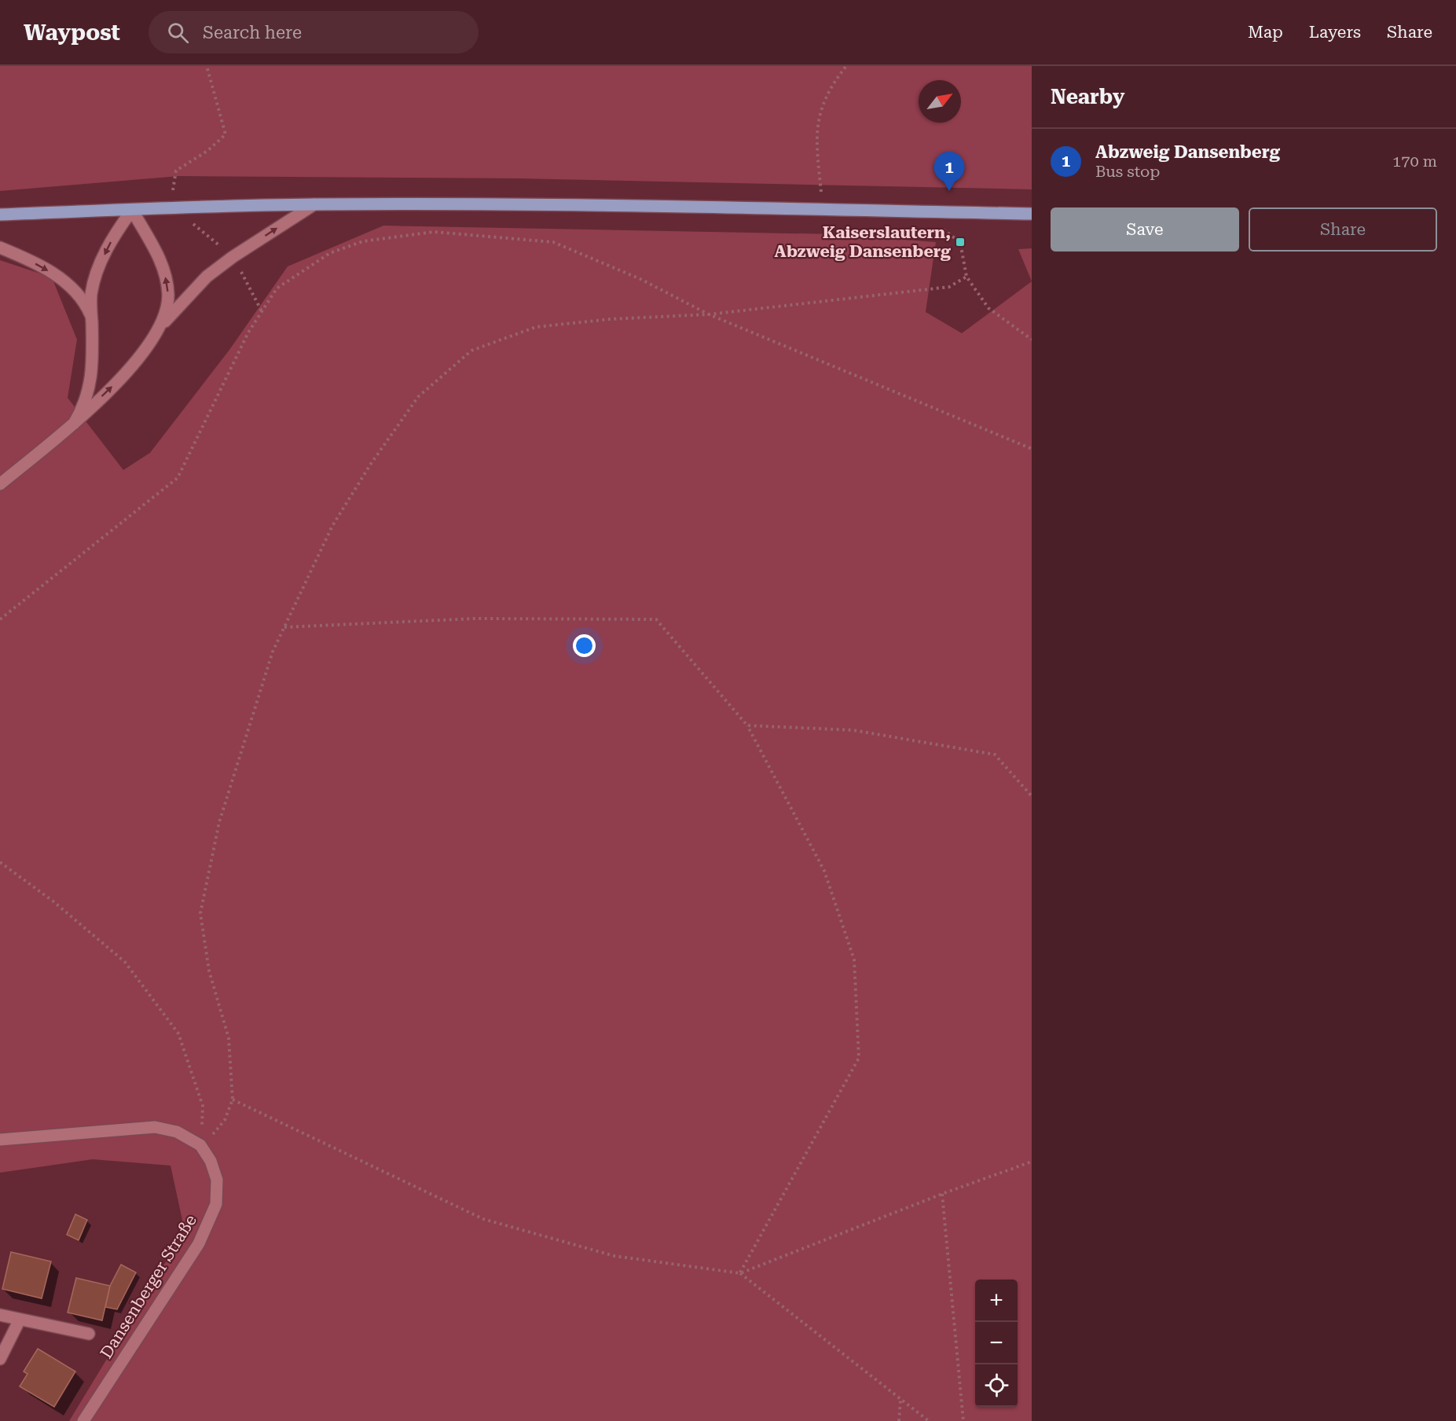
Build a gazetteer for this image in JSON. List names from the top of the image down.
{
  "streets": {
    "street": ["Dansenberger Straße"]
  },
  "places": {
    "transit": ["Kaiserslautern, Abzweig Dansenberg"]
  },
  "north": "top right",
  "page": {
    "header": "Waypost",
    "search": "Search here",
    "nav": ["Map", "Layers", "Share"],
    "heading": "Nearby",
    "list": [
      {
        "mark": "1",
        "name": "Abzweig Dansenberg",
        "note": "Bus stop",
        "value": "170 m"
      }
    ],
    "pins": "1",
    "buttons": ["Save", "Share"],
    "map_buttons": ["+", "−"]
  }
}
